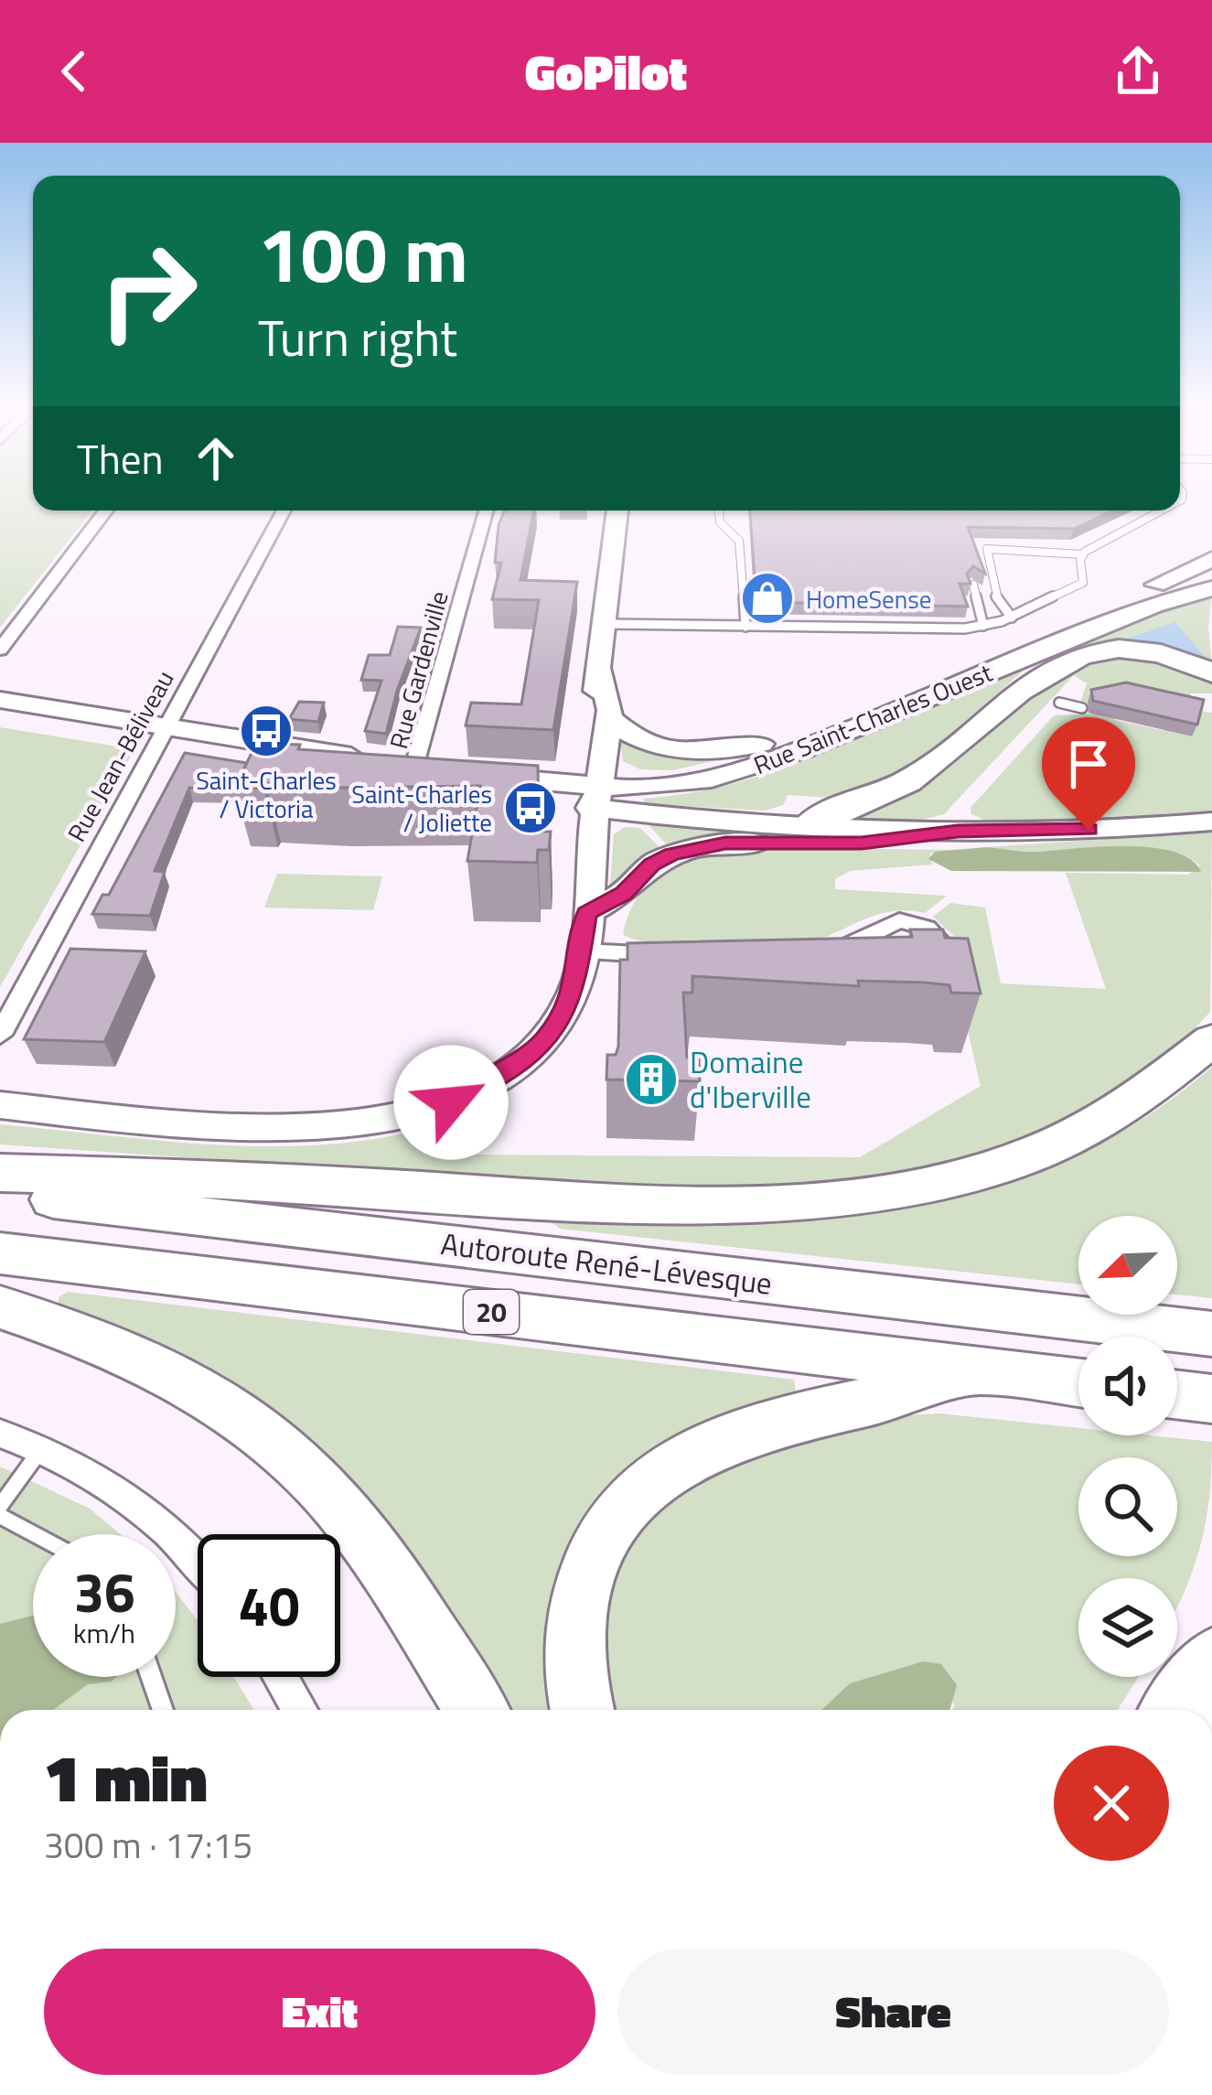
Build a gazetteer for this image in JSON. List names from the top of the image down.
{
  "streets": {
    "highway": ["Autoroute René-Lévesque", "20"],
    "street": ["Rue Gardenville", "Rue Saint-Charles Ouest", "Rue Jean-Béliveau"]
  },
  "crossings": [
    ["Rue Gardenville", "Rue Saint-Charles Ouest"],
    ["Rue Saint-Charles Ouest", "Rue Jean-Béliveau"]
  ],
  "places": {
    "shop": ["HomeSense"],
    "bus stop": ["Saint-Charles / Victoria", "Saint-Charles / Joliette"],
    "building": ["Domaine d'Iberville"]
  },
  "north": "bottom left",
  "page": {
    "header": "GoPilot",
    "turn": ["100 m", "Turn right"],
    "then": "Then",
    "speed": "36 km/h",
    "limit": "40",
    "heading": ["1 min", "300 m · 17:15"],
    "buttons": ["Exit", "Share"]
  }
}
